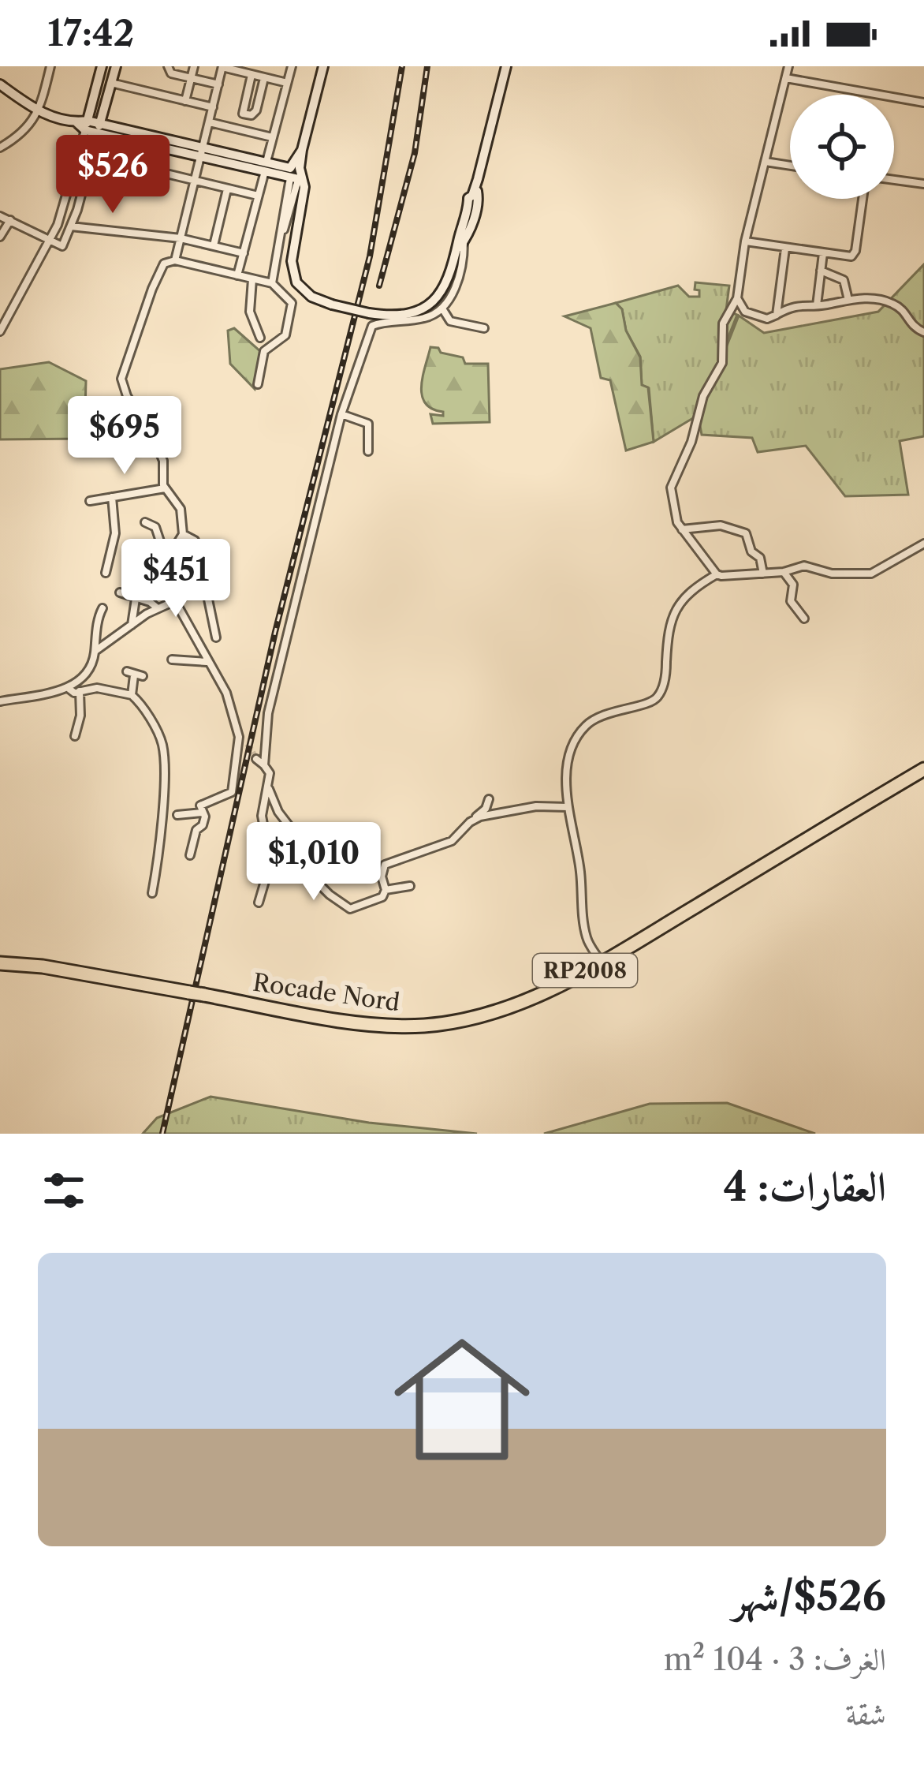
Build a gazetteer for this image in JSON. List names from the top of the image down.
{
  "streets": {
    "highway": ["RP2008", "Rocade Nord"]
  },
  "page": {
    "status": "17:42",
    "price": [
      "$526",
      "$695",
      "$451",
      "$1,010"
    ],
    "heading": "العقارات: 4",
    "list": [
      {
        "name": "$526/شهر",
        "note": "الغرف: 3 · 104 m² · شقة"
      }
    ]
  }
}
